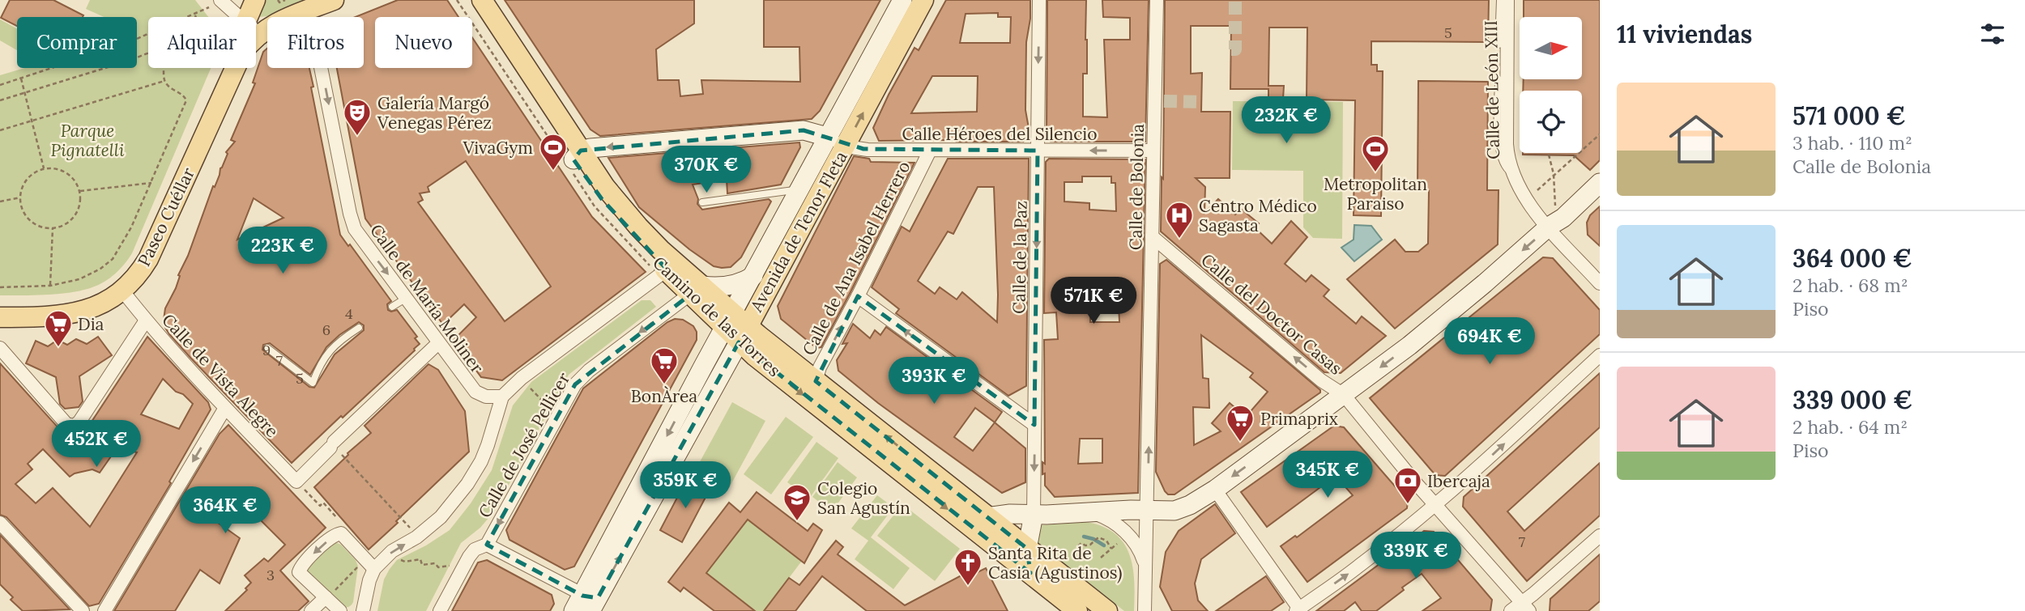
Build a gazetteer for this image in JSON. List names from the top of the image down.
{
  "streets": {
    "main road": ["Paseo Cuéllar", "Avenida de Tenor Fleta", "Camino de las Torres"],
    "street": [
      "Calle de León XIII",
      "Calle Héroes del Silencio",
      "Calle de Bolonia",
      "Calle de la Paz",
      "Calle de Ana Isabel Herrero",
      "Calle de María Moliner",
      "Calle del Doctor Casas",
      "Calle de Vista Alegre",
      "Calle de José Pellicer"
    ]
  },
  "crossings": [
    ["Calle Héroes del Silencio", "Calle de Bolonia"],
    ["Calle Héroes del Silencio", "Avenida de Tenor Fleta"],
    ["Calle Héroes del Silencio", "Calle de la Paz"],
    ["Calle Héroes del Silencio", "Calle de Ana Isabel Herrero"],
    ["Calle de Bolonia", "Calle del Doctor Casas"],
    ["Paseo Cuéllar", "Calle de Vista Alegre"],
    ["Avenida de Tenor Fleta", "Camino de las Torres"],
    ["Calle de Ana Isabel Herrero", "Camino de las Torres"],
    ["Camino de las Torres", "Calle de José Pellicer"]
  ],
  "one_way": [
    "Calle Héroes del Silencio",
    "Calle de Bolonia",
    "Calle de la Paz",
    "Calle de Ana Isabel Herrero",
    "Calle de María Moliner",
    "Calle del Doctor Casas"
  ],
  "parks": ["Parque Pignatelli"],
  "places": {
    "theatre": ["Galería Margó Venegas Pérez"],
    "sports": ["VivaGym", "Metropolitan Paraiso"],
    "hospital": ["Centro Médico Sagasta"],
    "supermarket": ["Dia", "BonÀrea", "Primaprix"],
    "bank": ["Ibercaja"],
    "school or university": ["Colegio San Agustín"],
    "church": ["Santa Rita de Casia (Agustinos)"]
  },
  "house_numbers": [
    "5",
    "4",
    "6",
    "9",
    "7",
    "5",
    "7",
    "3"
  ],
  "north": "right",
  "page": {
    "heading": "11 viviendas",
    "chip": [
      "Comprar",
      "Alquilar",
      "Filtros",
      "Nuevo"
    ],
    "list": [
      {
        "name": "571 000 €",
        "note": "3 hab. · 110 m² · Calle de Bolonia"
      },
      {
        "name": "364 000 €",
        "note": "2 hab. · 68 m² · Piso"
      },
      {
        "name": "339 000 €",
        "note": "2 hab. · 64 m² · Piso"
      }
    ],
    "price": [
      "232K €",
      "370K €",
      "223K €",
      "571K €",
      "694K €",
      "393K €",
      "452K €",
      "345K €",
      "359K €",
      "364K €",
      "339K €"
    ]
  }
}
